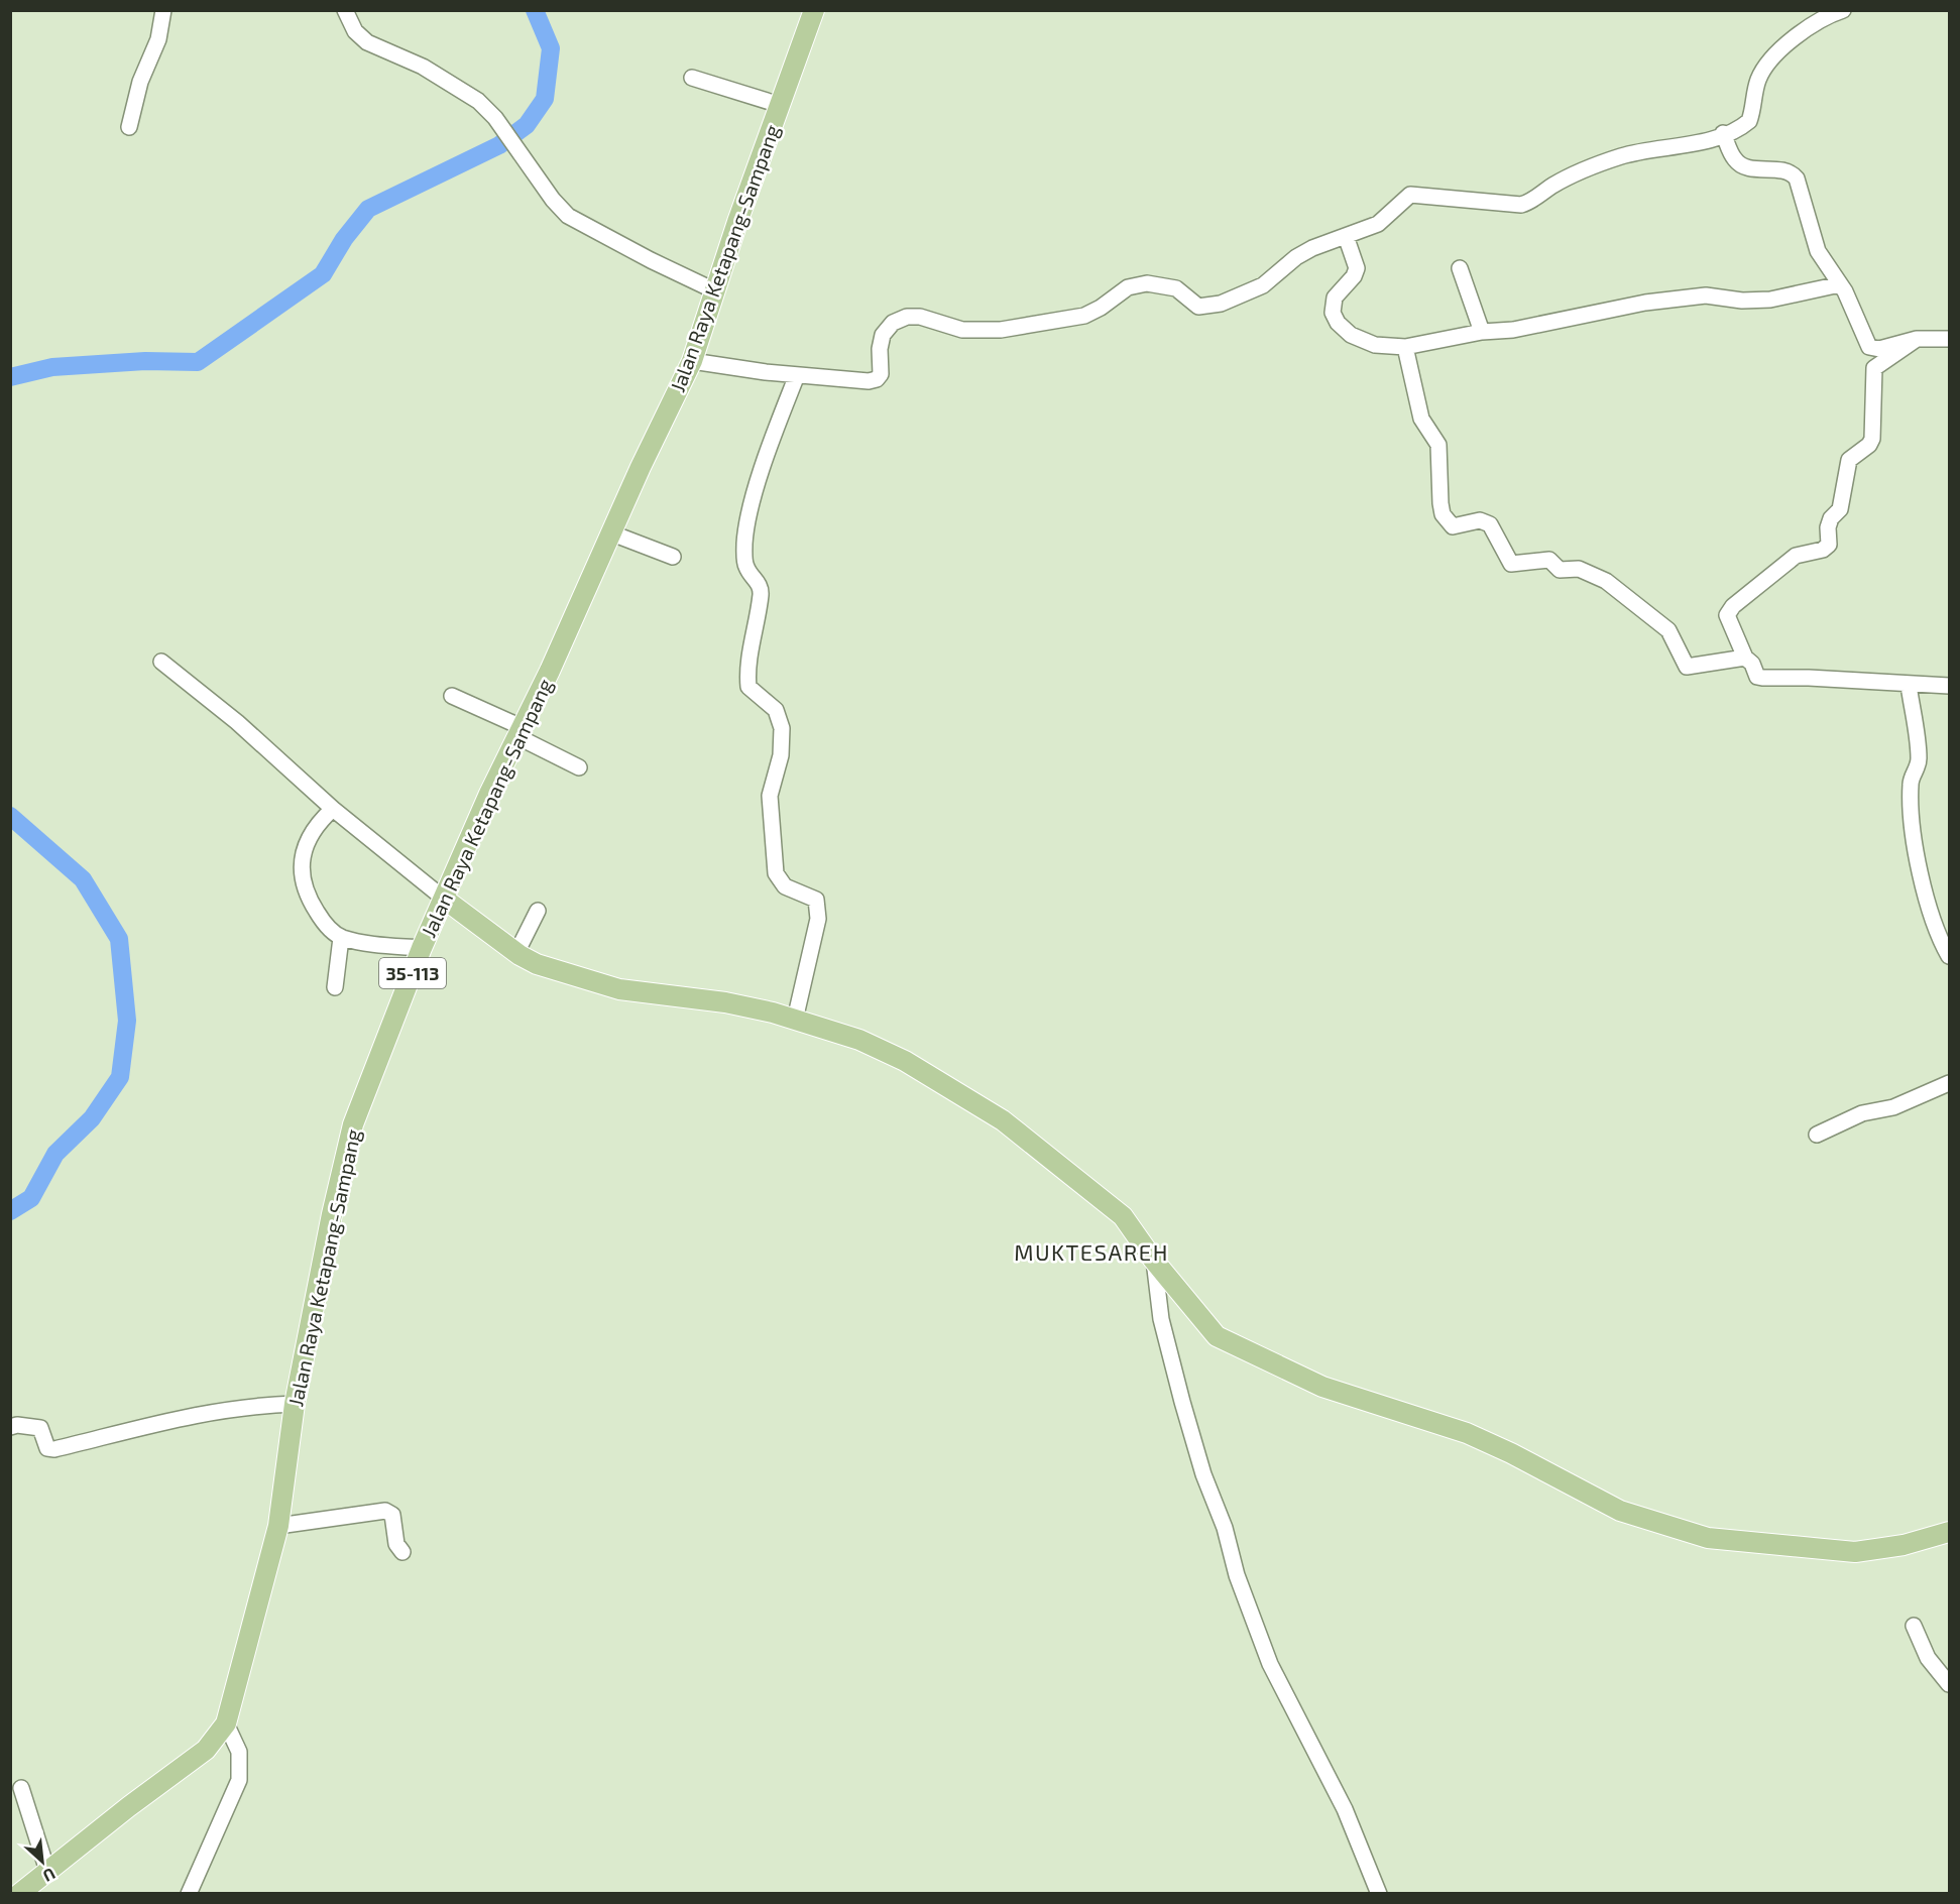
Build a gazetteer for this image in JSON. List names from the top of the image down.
{
  "streets": {
    "main road": ["Jalan Raya Ketapang-Sampang", "35-113"]
  },
  "districts": ["MUKTESAREH"],
  "north": "bottom right"
}
